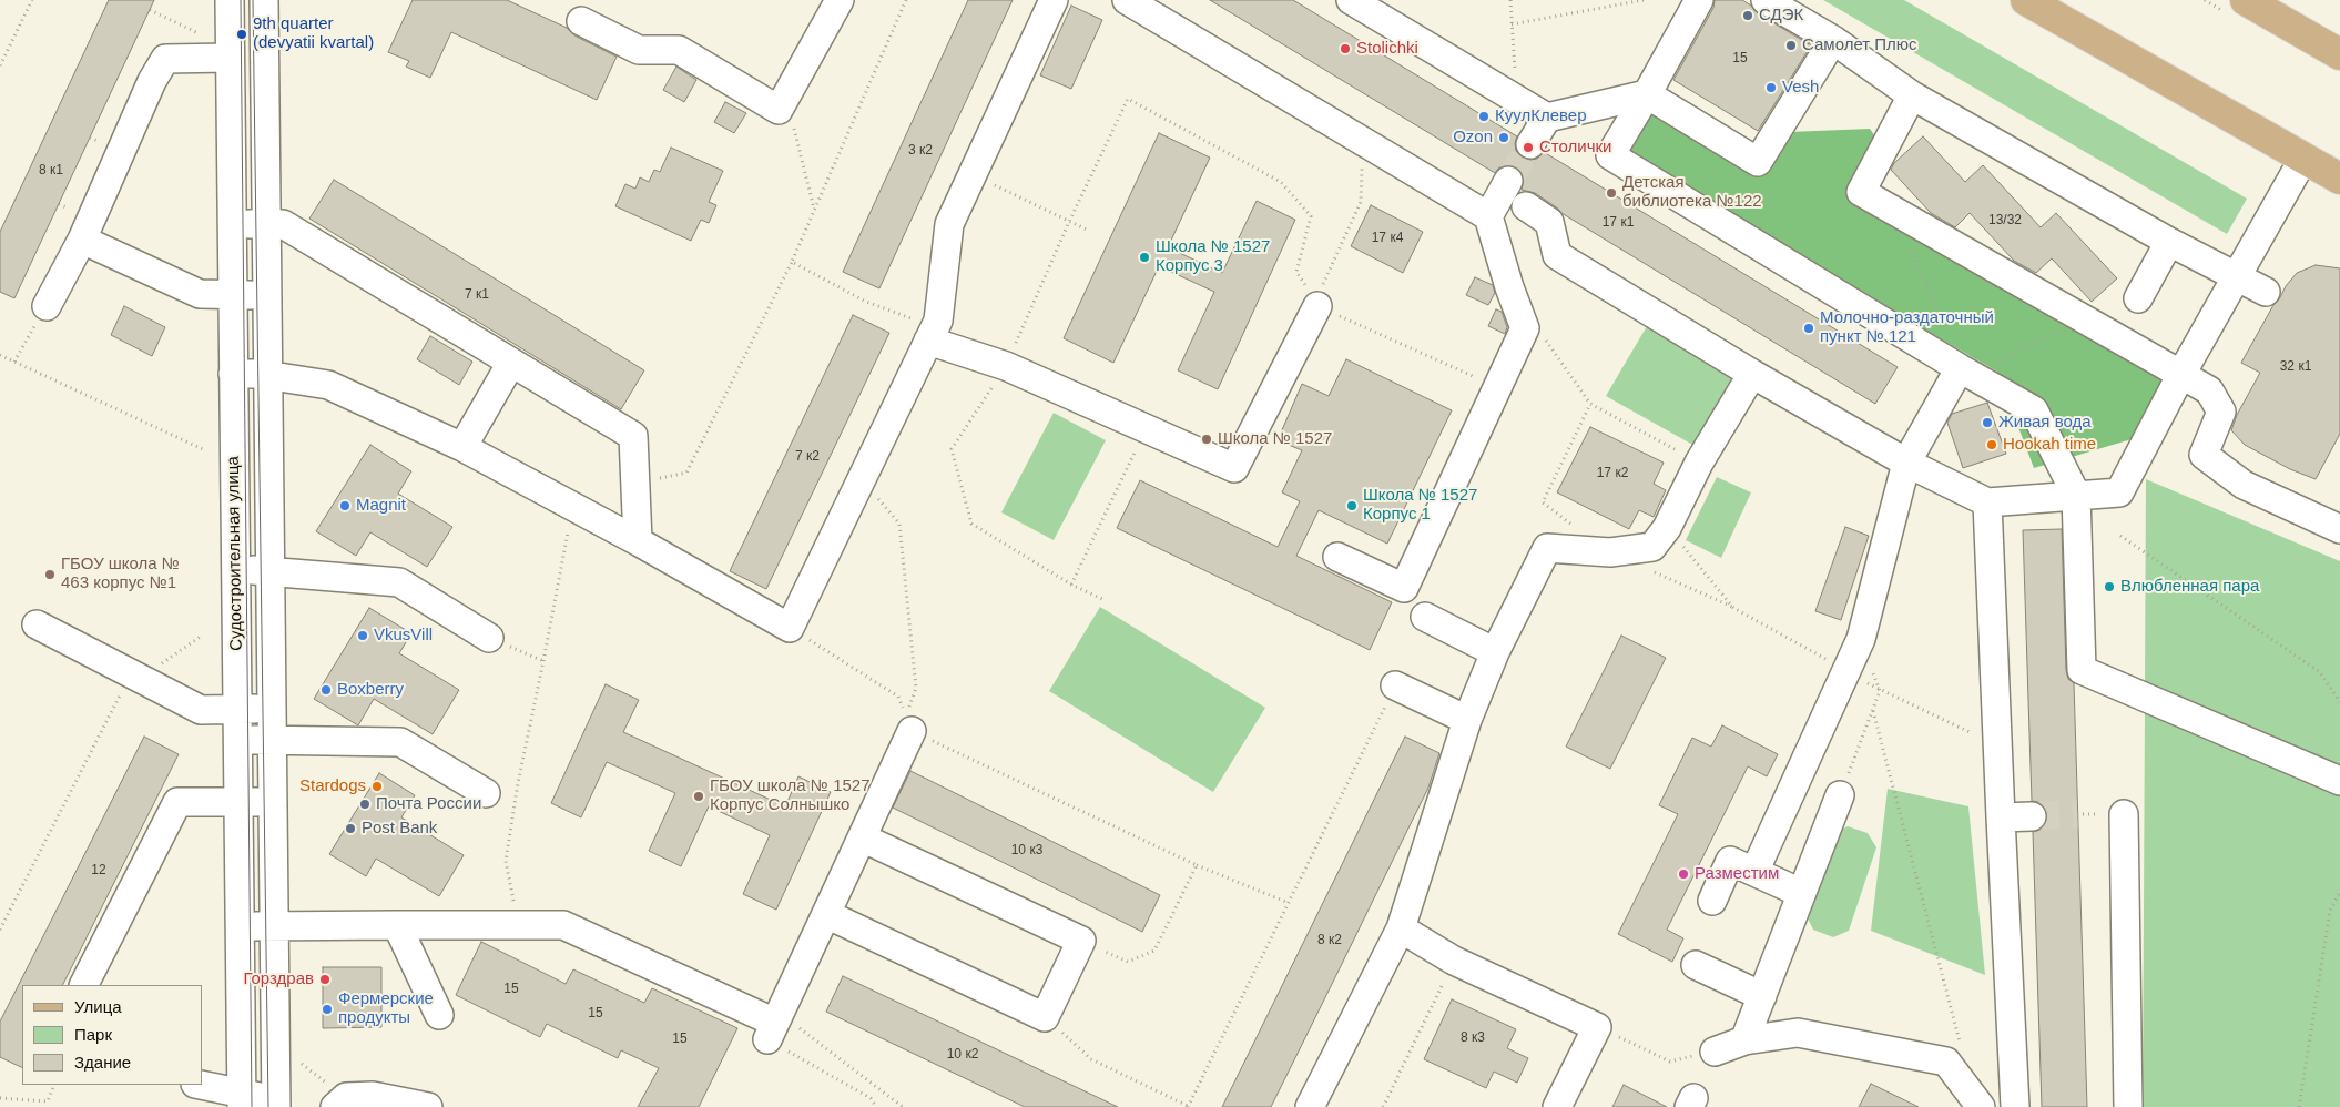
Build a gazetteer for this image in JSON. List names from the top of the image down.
{
  "streets": {
    "street": ["Судостроительная улица"]
  },
  "places": [
    "СДЭК",
    "9th quarter (devyatii kvartal)",
    "Самолет Плюс",
    "Stolichki",
    "Vesh",
    "КуулКлевер",
    "Ozon",
    "Столички",
    "Детская библиотека №122",
    "Школа № 1527 Корпус 3",
    "Молочно-раздаточный пункт № 121",
    "Живая вода",
    "Школа № 1527",
    "Hookah time",
    "Magnit",
    "Школа № 1527 Корпус 1",
    "ГБОУ школа № 463 корпус №1",
    "Влюбленная пара",
    "VkusVill",
    "Boxberry",
    "Stardogs",
    "ГБОУ школа № 1527 Корпус Солнышко",
    "Почта России",
    "Post Bank",
    "Разместим",
    "Горздрав",
    "Фермерские продукты"
  ],
  "house_numbers": [
    "15",
    "3 к2",
    "8 к1",
    "13/32",
    "17 к1",
    "17 к4",
    "7 к1",
    "32 к1",
    "7 к2",
    "17 к2",
    "10 к3",
    "12",
    "8 к2",
    "15",
    "15",
    "8 к3",
    "15",
    "10 к2"
  ],
  "legend": ["Улица", "Парк", "Здание"]
}
